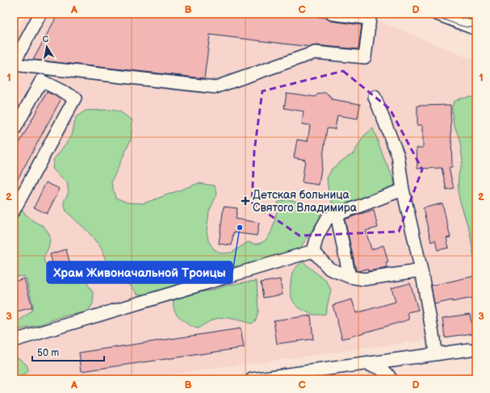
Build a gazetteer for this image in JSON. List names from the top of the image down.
{
  "places": {
    "health": ["Детская больница Святого Владимира"],
    "other": ["Храм Живоначальной Троицы"]
  },
  "scale_bar": "50 m",
  "north": "top",
  "grid": {
    "columns": [
      "A",
      "B",
      "C",
      "D"
    ],
    "rows": ["1", "2", "3"]
  }
}
